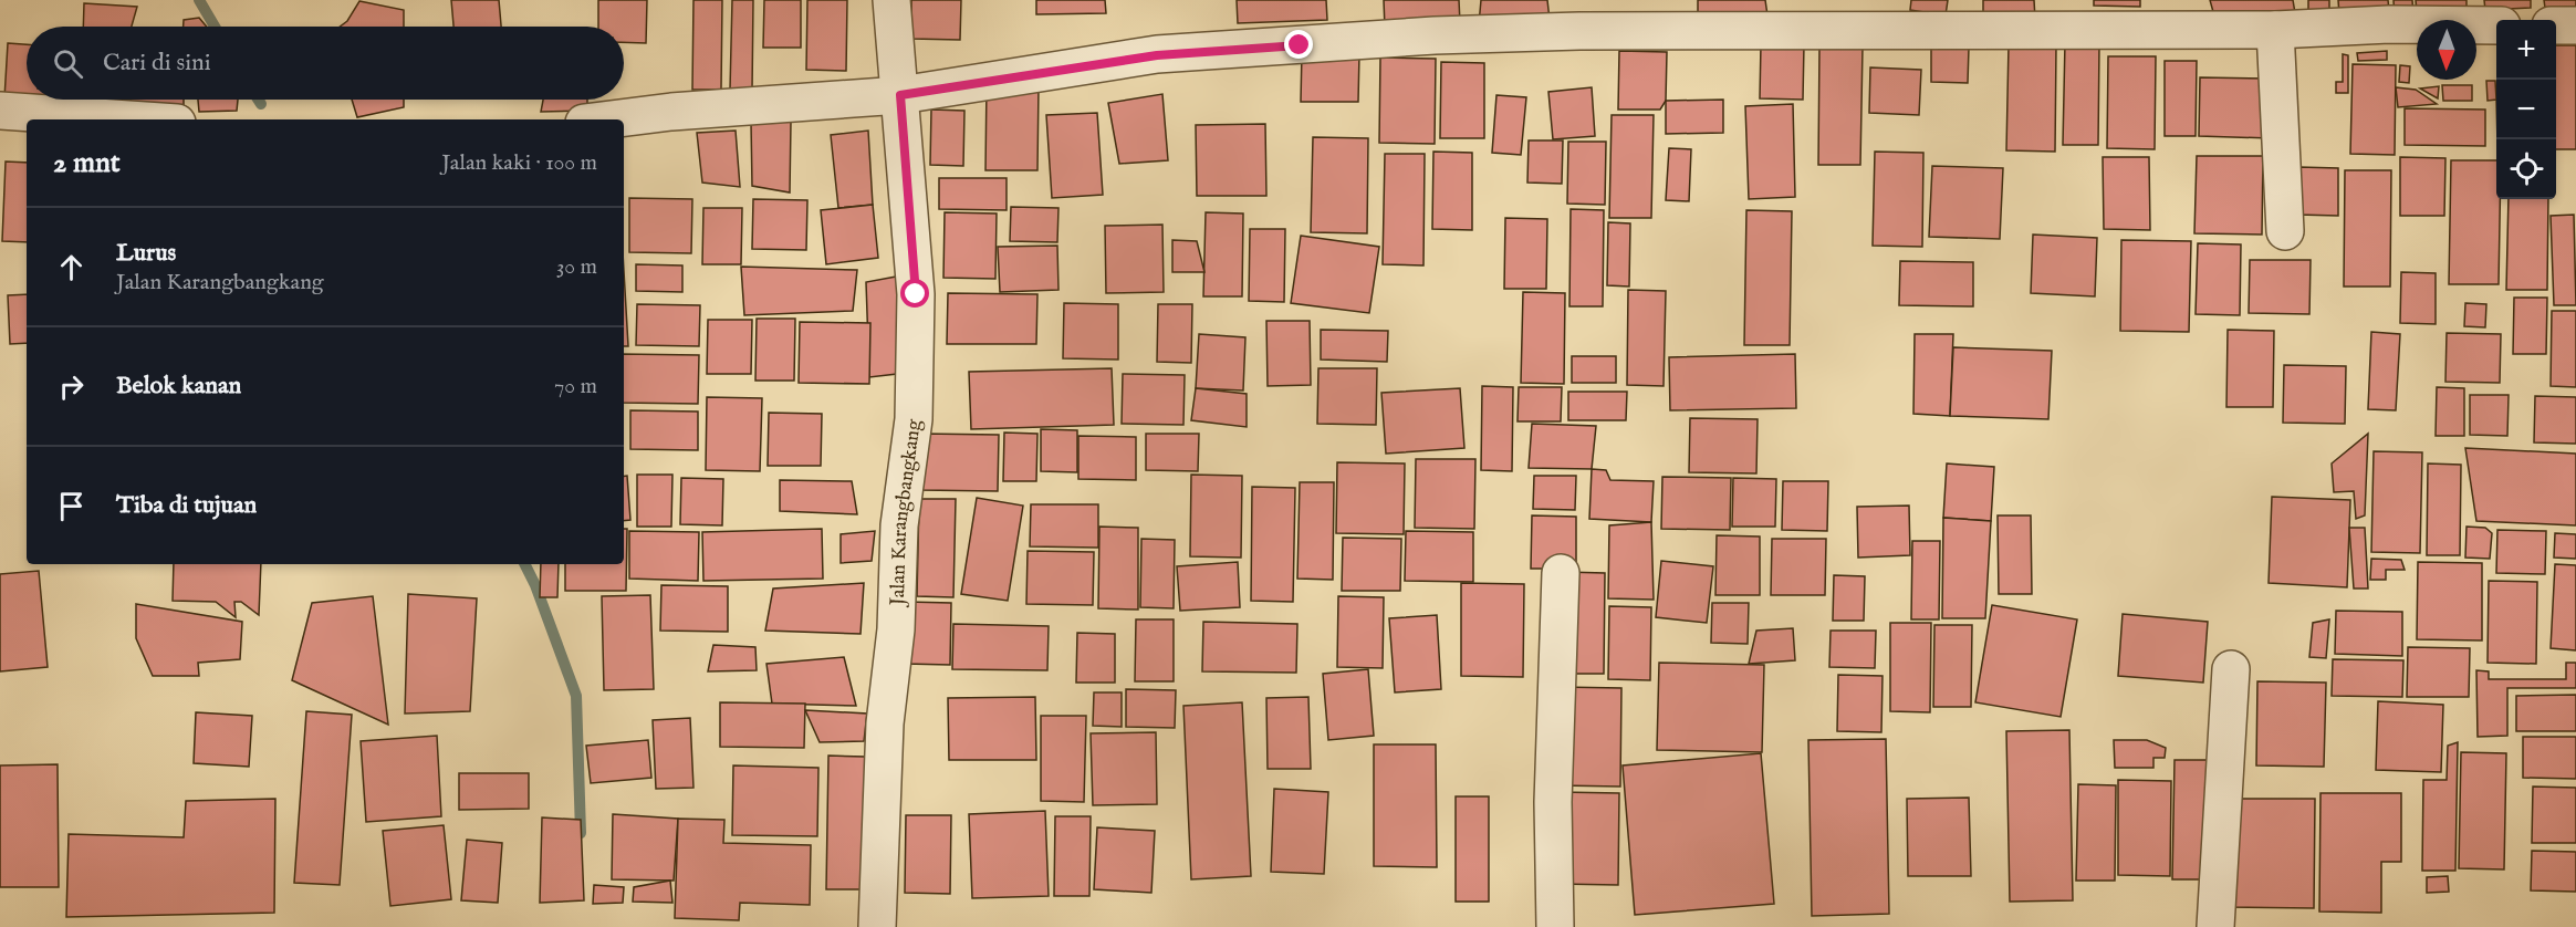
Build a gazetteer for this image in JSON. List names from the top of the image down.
{
  "streets": {
    "street": ["Jalan Karangbangkang"]
  },
  "north": "bottom",
  "page": {
    "map_buttons": ["+", "−"],
    "search": "Cari di sini",
    "heading": ["2 mnt", "Jalan kaki · 100 m"],
    "list": [
      ["Lurus", "Jalan Karangbangkang", "30 m"],
      ["Belok kanan", "70 m"],
      "Tiba di tujuan"
    ]
  }
}
